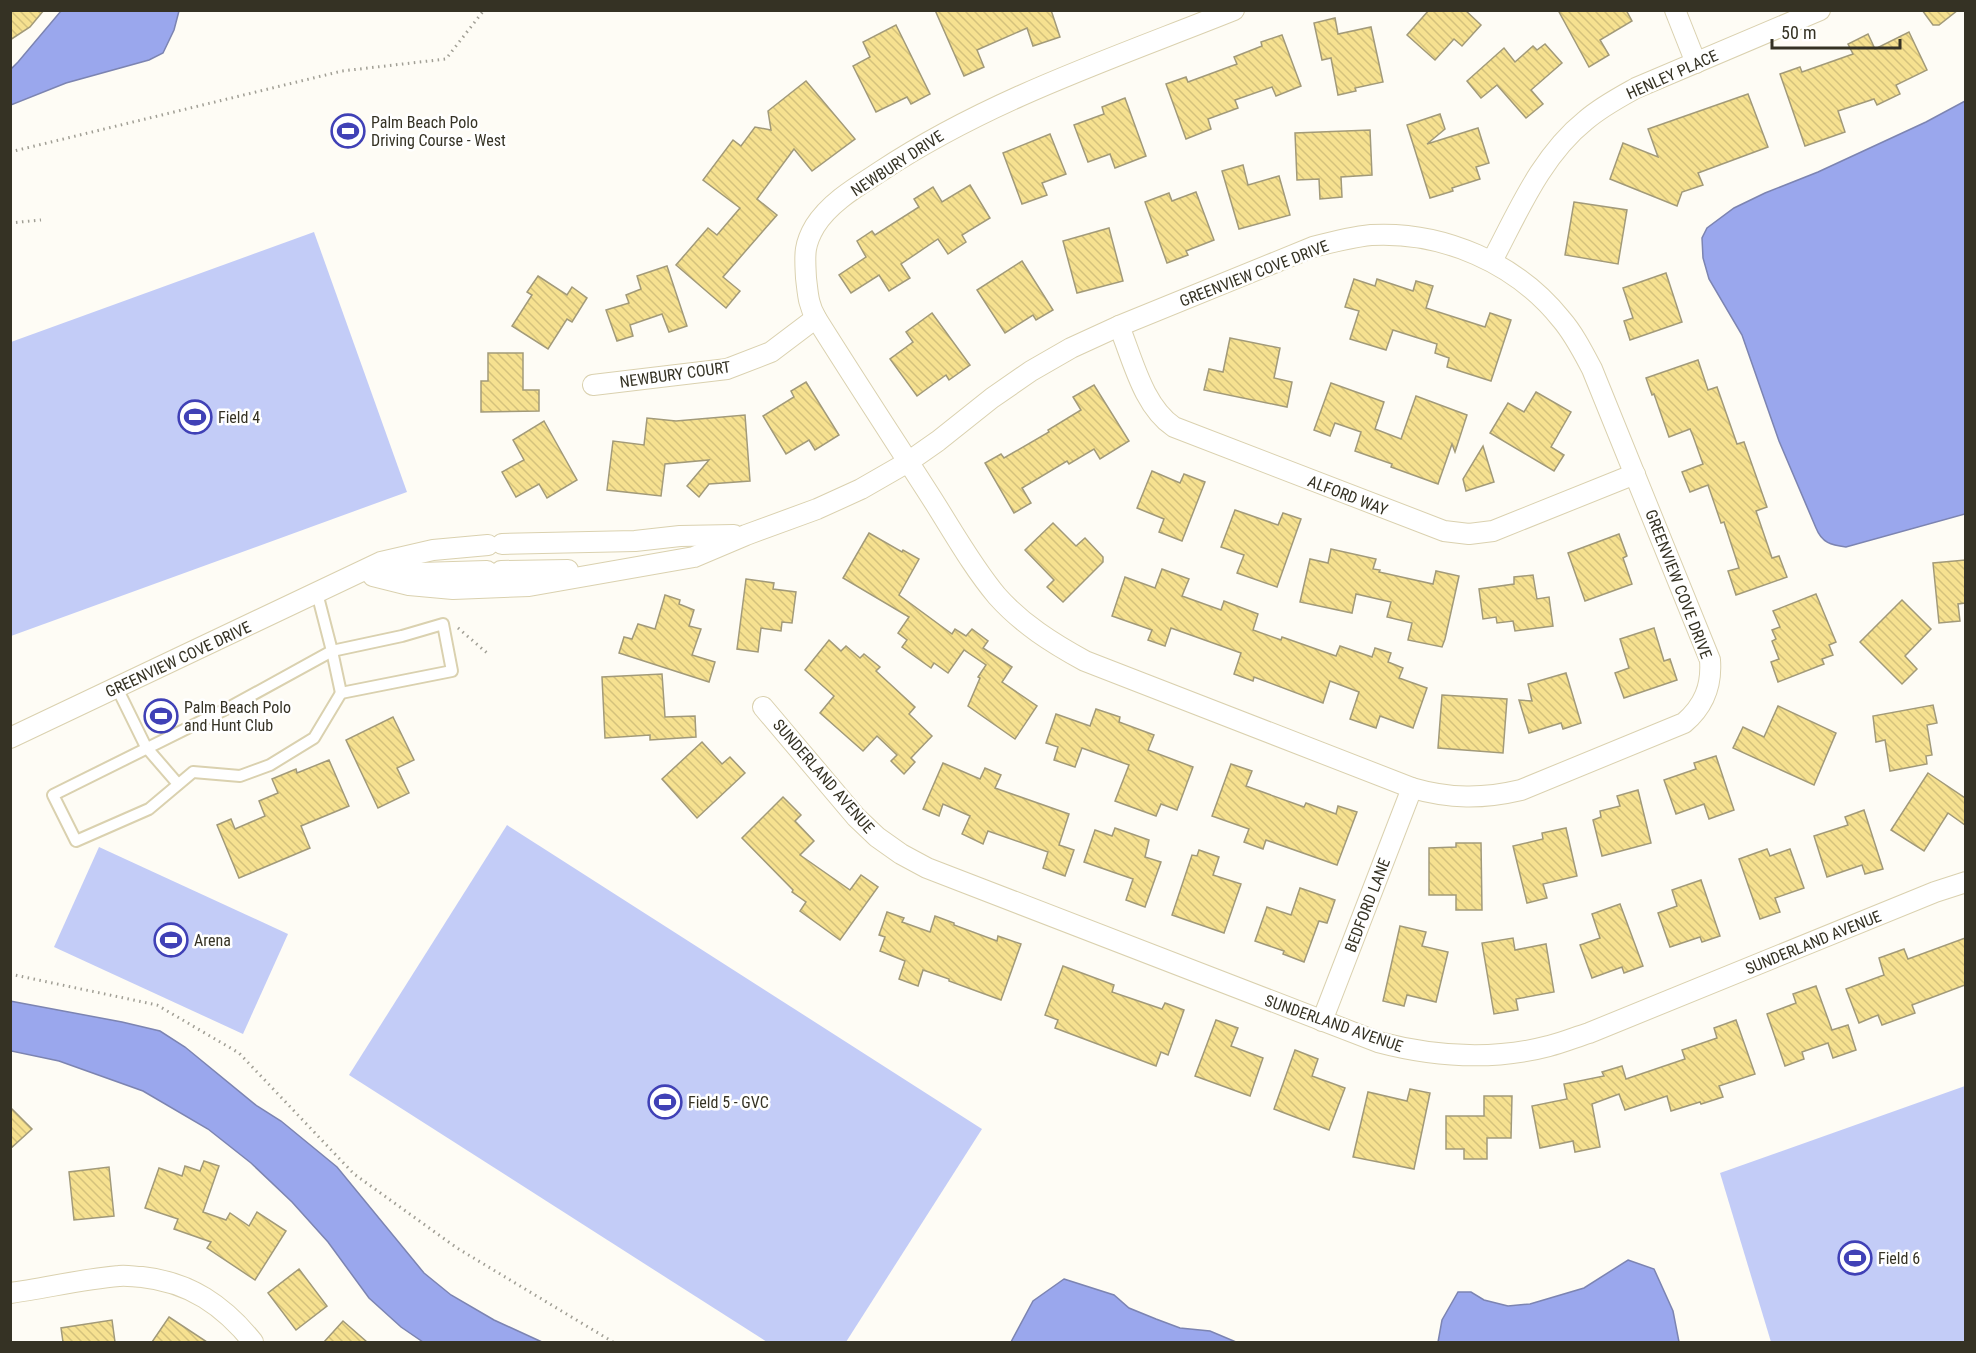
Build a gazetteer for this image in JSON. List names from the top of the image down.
{
  "streets": {
    "street": [
      "HENLEY PLACE",
      "NEWBURY DRIVE",
      "GREENVIEW COVE DRIVE",
      "NEWBURY COURT",
      "ALFORD WAY",
      "SUNDERLAND AVENUE",
      "BEDFORD LANE"
    ]
  },
  "crossings": [
    ["HENLEY PLACE", "GREENVIEW COVE DRIVE"],
    ["NEWBURY DRIVE", "GREENVIEW COVE DRIVE"],
    ["NEWBURY DRIVE", "NEWBURY COURT"],
    ["GREENVIEW COVE DRIVE", "ALFORD WAY"],
    ["GREENVIEW COVE DRIVE", "BEDFORD LANE"],
    ["SUNDERLAND AVENUE", "BEDFORD LANE"]
  ],
  "places": {
    "sports": [
      "Palm Beach Polo Driving Course - West",
      "Field 4",
      "Palm Beach Polo and Hunt Club",
      "Arena",
      "Field 5 - GVC",
      "Field 6"
    ]
  },
  "scale_bar": "50 m"
}
